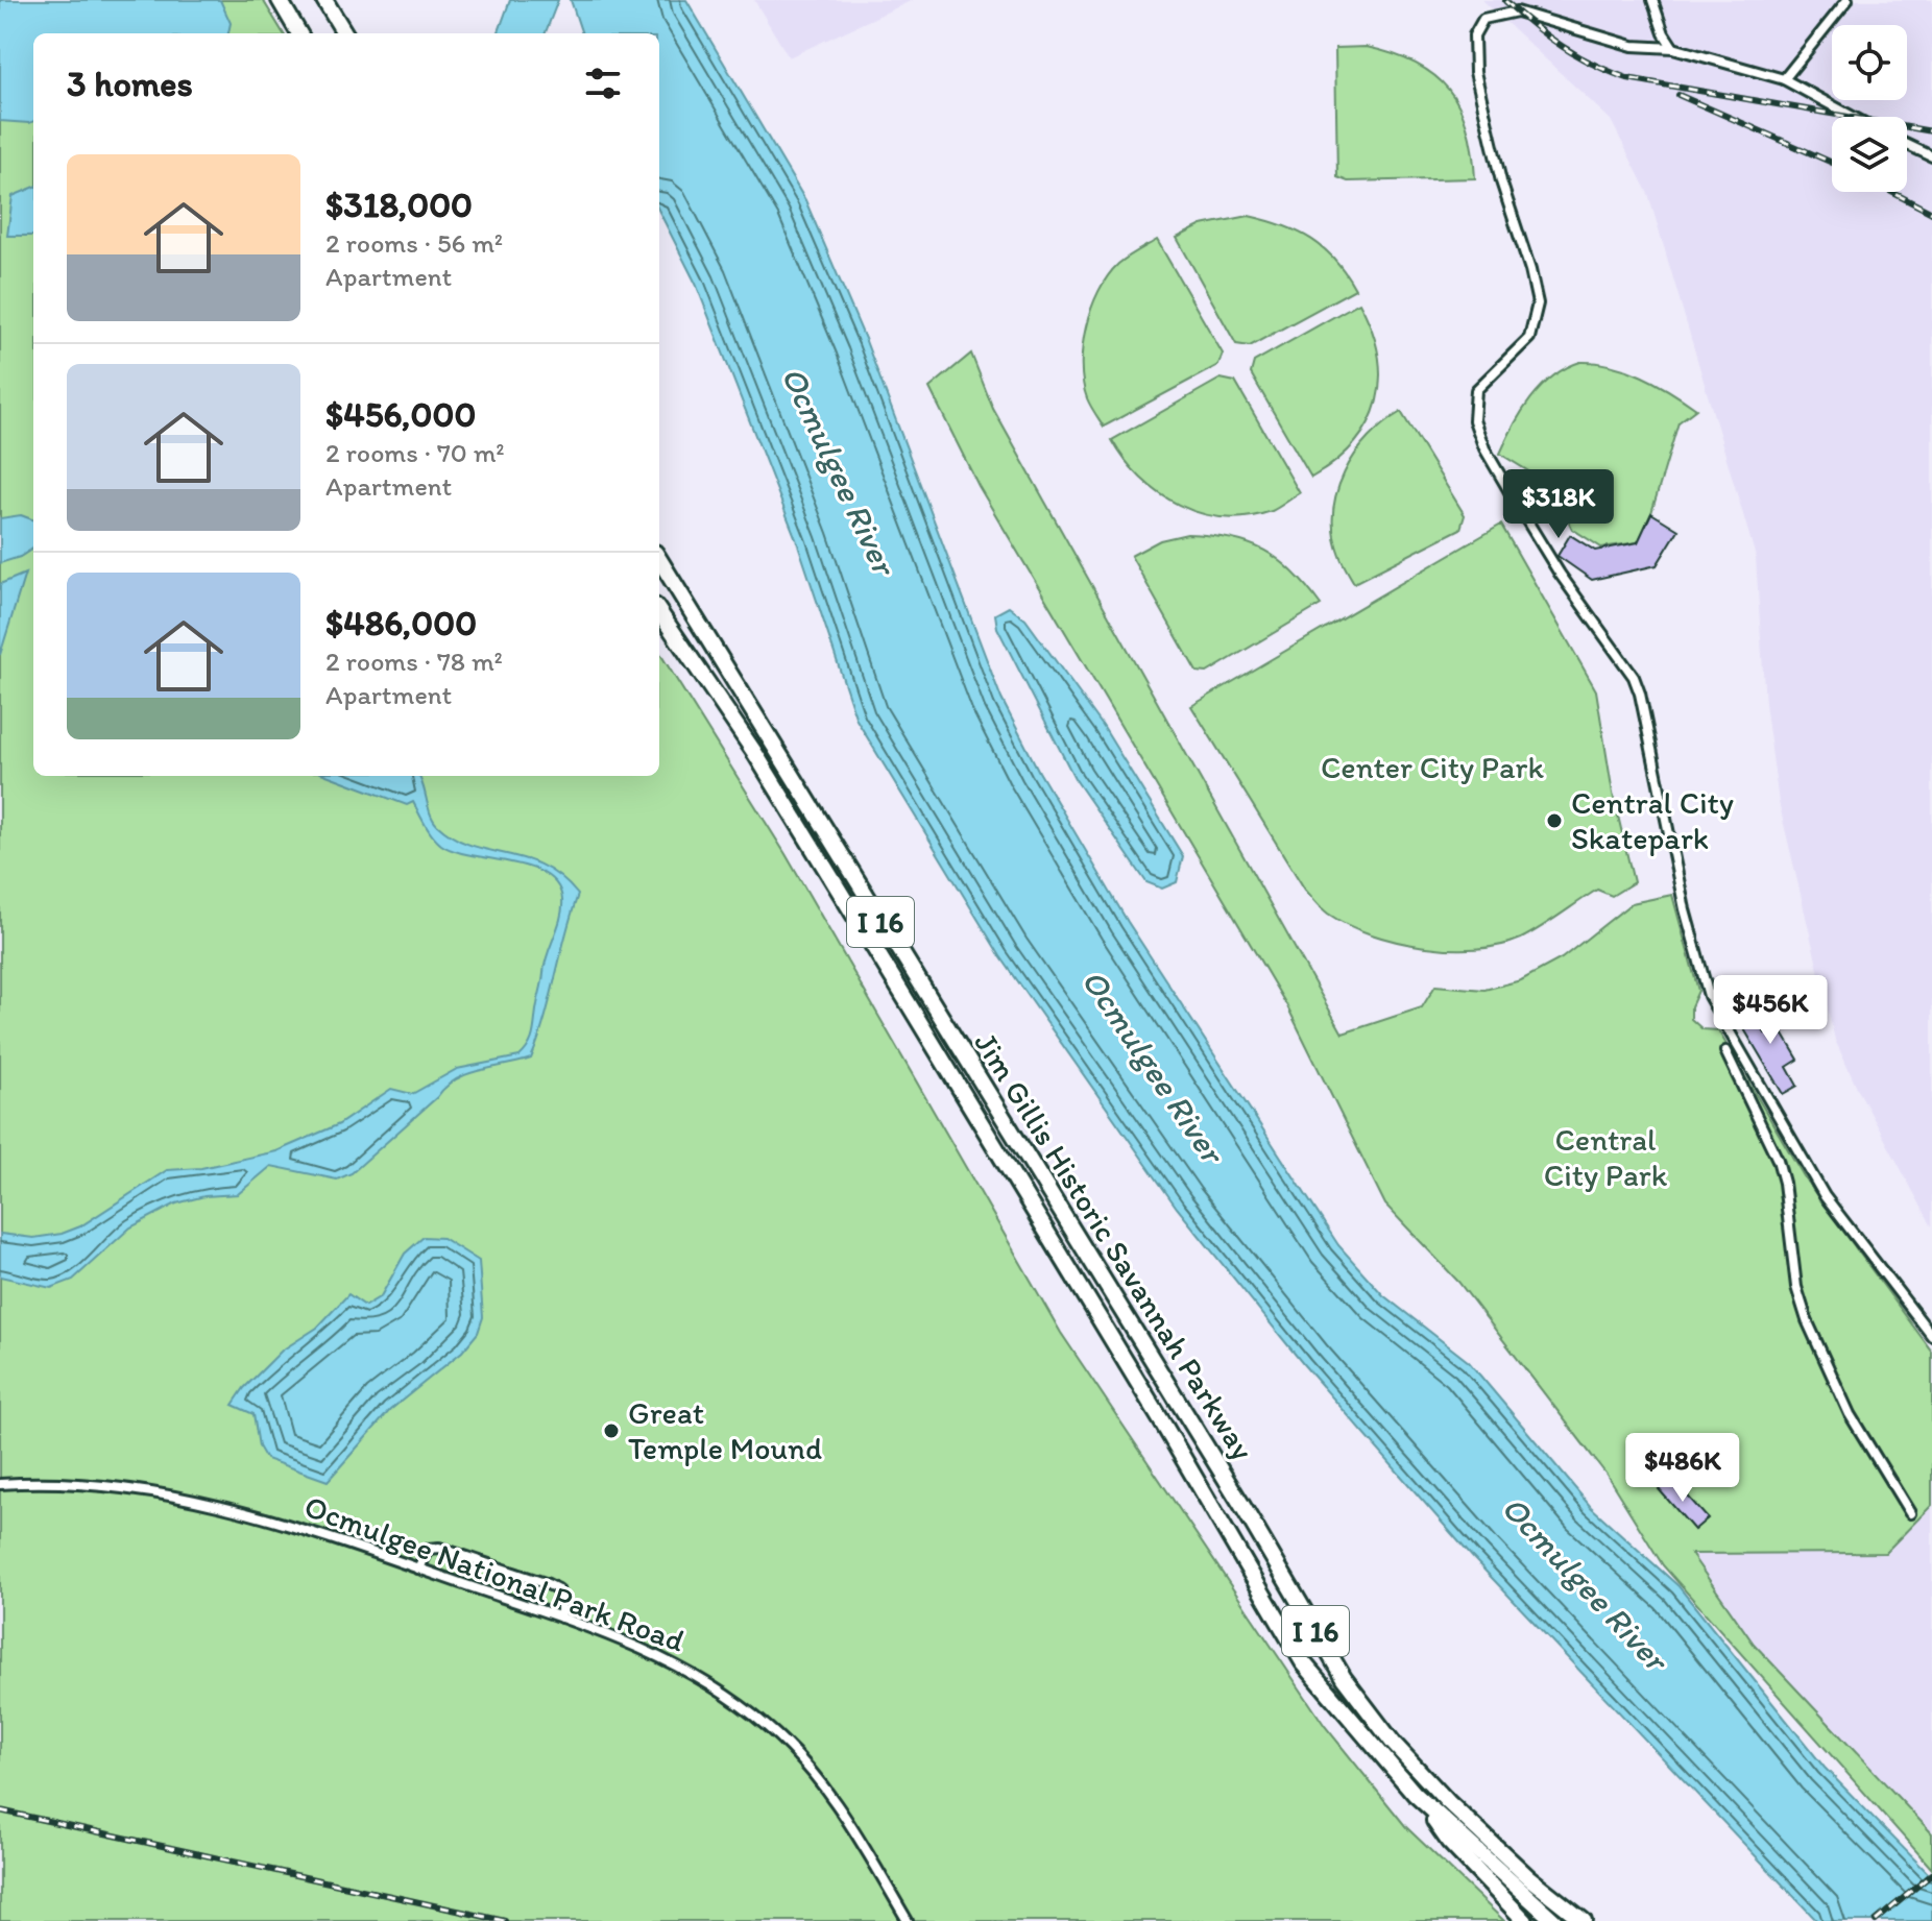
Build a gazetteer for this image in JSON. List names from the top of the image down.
{
  "streets": {
    "highway": ["I 16", "Jim Gillis Historic Savannah Parkway"],
    "street": ["Ocmulgee National Park Road"]
  },
  "water": ["Ocmulgee River"],
  "parks": ["Center City Park", "Central City Park"],
  "places": ["Central City Skatepark", "Great Temple Mound"],
  "page": {
    "heading": "3 homes",
    "list": [
      {
        "name": "$318,000",
        "note": "2 rooms · 56 m² · Apartment"
      },
      {
        "name": "$456,000",
        "note": "2 rooms · 70 m² · Apartment"
      },
      {
        "name": "$486,000",
        "note": "2 rooms · 78 m² · Apartment"
      }
    ],
    "price": ["$318K", "$456K", "$486K"]
  }
}
